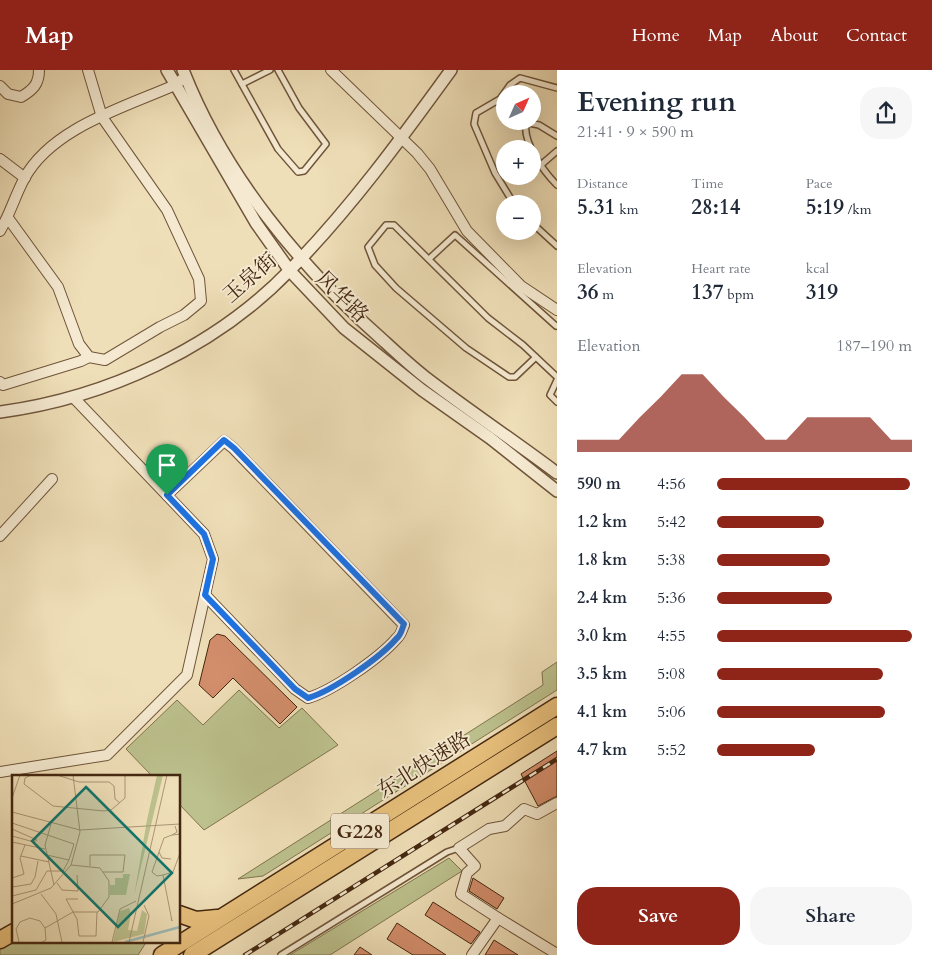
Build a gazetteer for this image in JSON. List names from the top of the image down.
{
  "streets": {
    "highway": ["东北快速路", "G228"],
    "street": ["玉泉街", "风华路"]
  },
  "crossings": [
    ["玉泉街", "风华路"]
  ],
  "north": "top right",
  "page": {
    "header": "Map",
    "nav": [
      "Home",
      "Map",
      "About",
      "Contact"
    ],
    "heading": ["Evening run", "21:41 · 9 × 590 m"],
    "map_buttons": ["+", "−"],
    "stats": [
      ["Distance", "5.31 km"],
      ["Time", "28:14"],
      ["Pace", "5:19 /km"],
      ["Elevation", "36 m"],
      ["Heart rate", "137 bpm"],
      ["kcal", "319"]
    ],
    "chart": ["Elevation", "187–190 m"],
    "list": [
      {
        "name": "590 m",
        "note": "4:56"
      },
      {
        "name": "1.2 km",
        "note": "5:42"
      },
      {
        "name": "1.8 km",
        "note": "5:38"
      },
      {
        "name": "2.4 km",
        "note": "5:36"
      },
      {
        "name": "3.0 km",
        "note": "4:55"
      },
      {
        "name": "3.5 km",
        "note": "5:08"
      },
      {
        "name": "4.1 km",
        "note": "5:06"
      },
      {
        "name": "4.7 km",
        "note": "5:52"
      }
    ],
    "buttons": ["Save", "Share"]
  }
}
